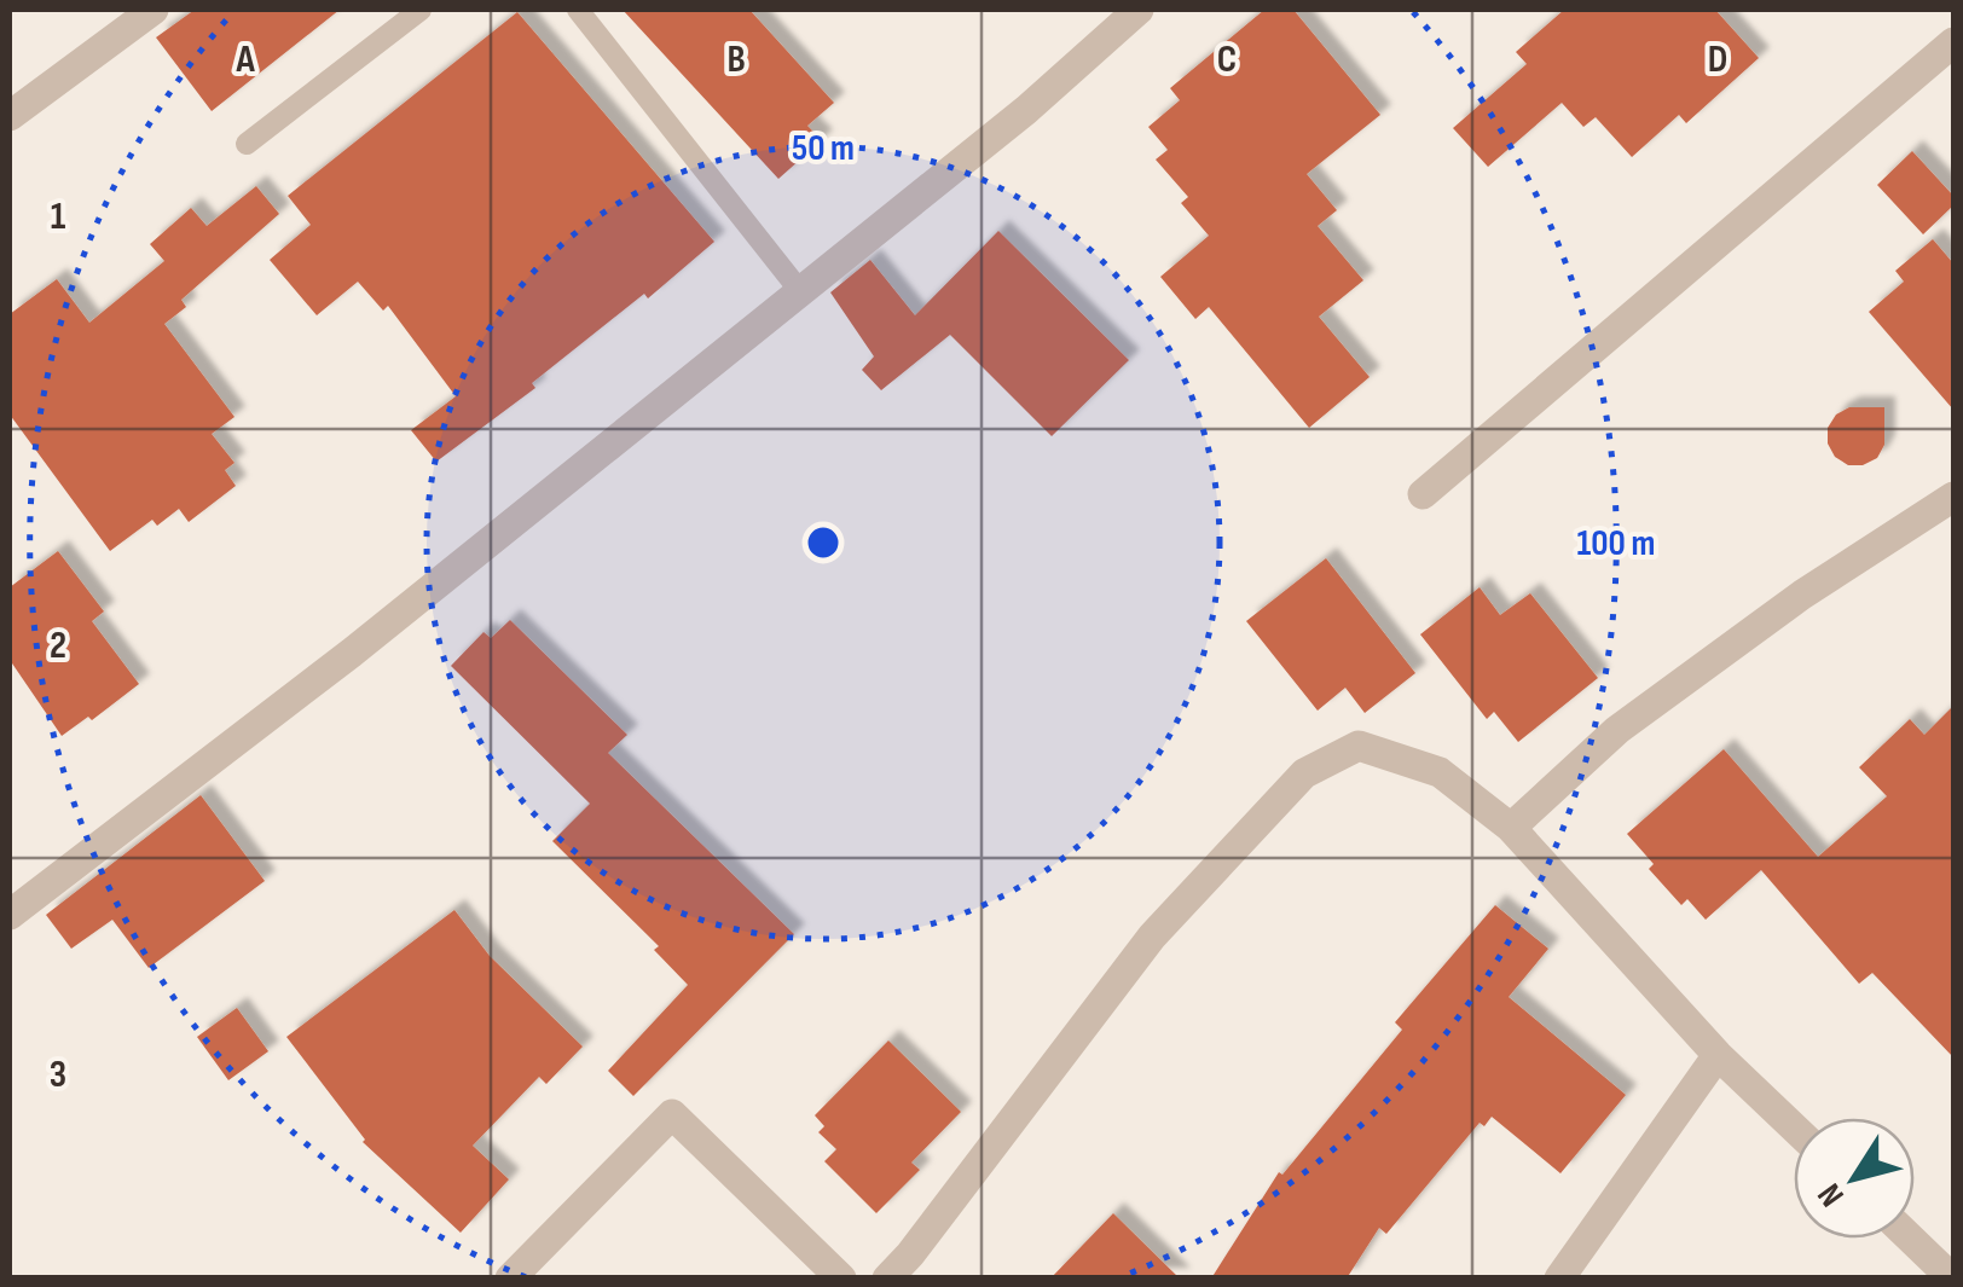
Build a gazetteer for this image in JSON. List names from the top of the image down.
{
  "north": "bottom left",
  "grid": {
    "columns": [
      "A",
      "B",
      "C",
      "D"
    ],
    "rows": ["1", "2", "3"]
  },
  "rings": ["50 m", "100 m"]
}
